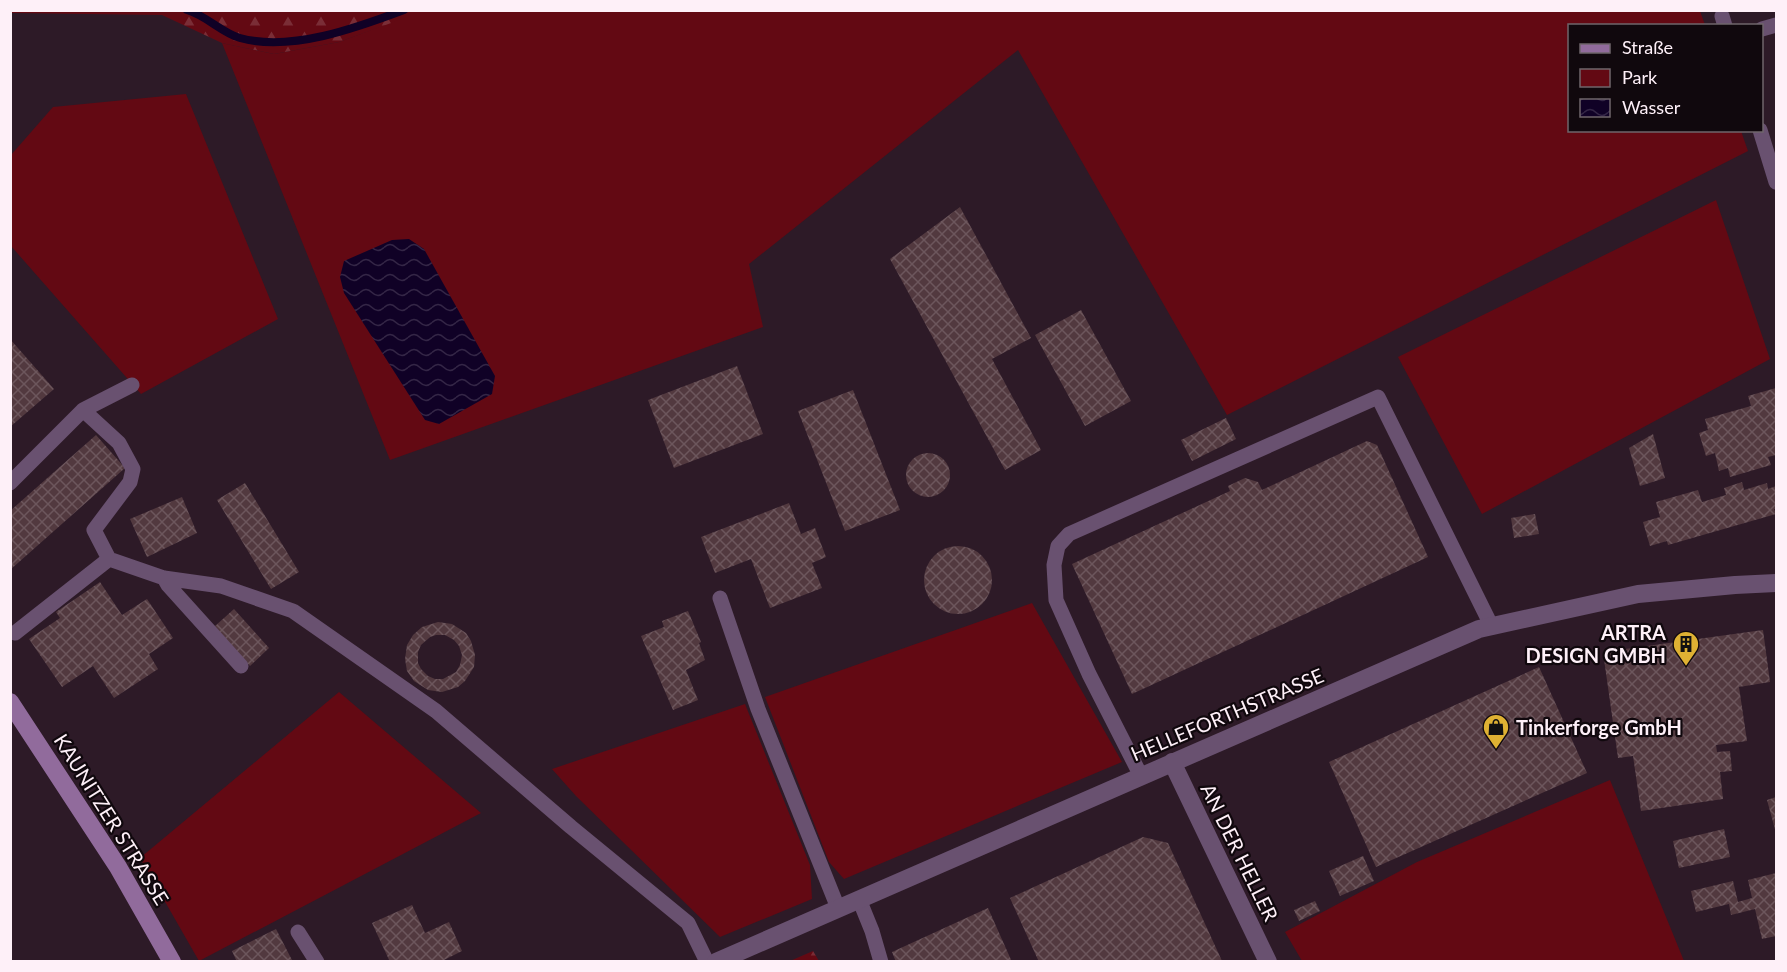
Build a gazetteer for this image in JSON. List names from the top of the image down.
{
  "streets": {
    "street": ["HELLEFORTHSTRASSE", "KAUNITZER STRASSE", "AN DER HELLER"]
  },
  "crossings": [
    ["HELLEFORTHSTRASSE", "AN DER HELLER"]
  ],
  "places": {
    "building": ["ARTRA DESIGN GMBH"],
    "shop": ["Tinkerforge GmbH"]
  },
  "legend": ["Straße", "Park", "Wasser"]
}
